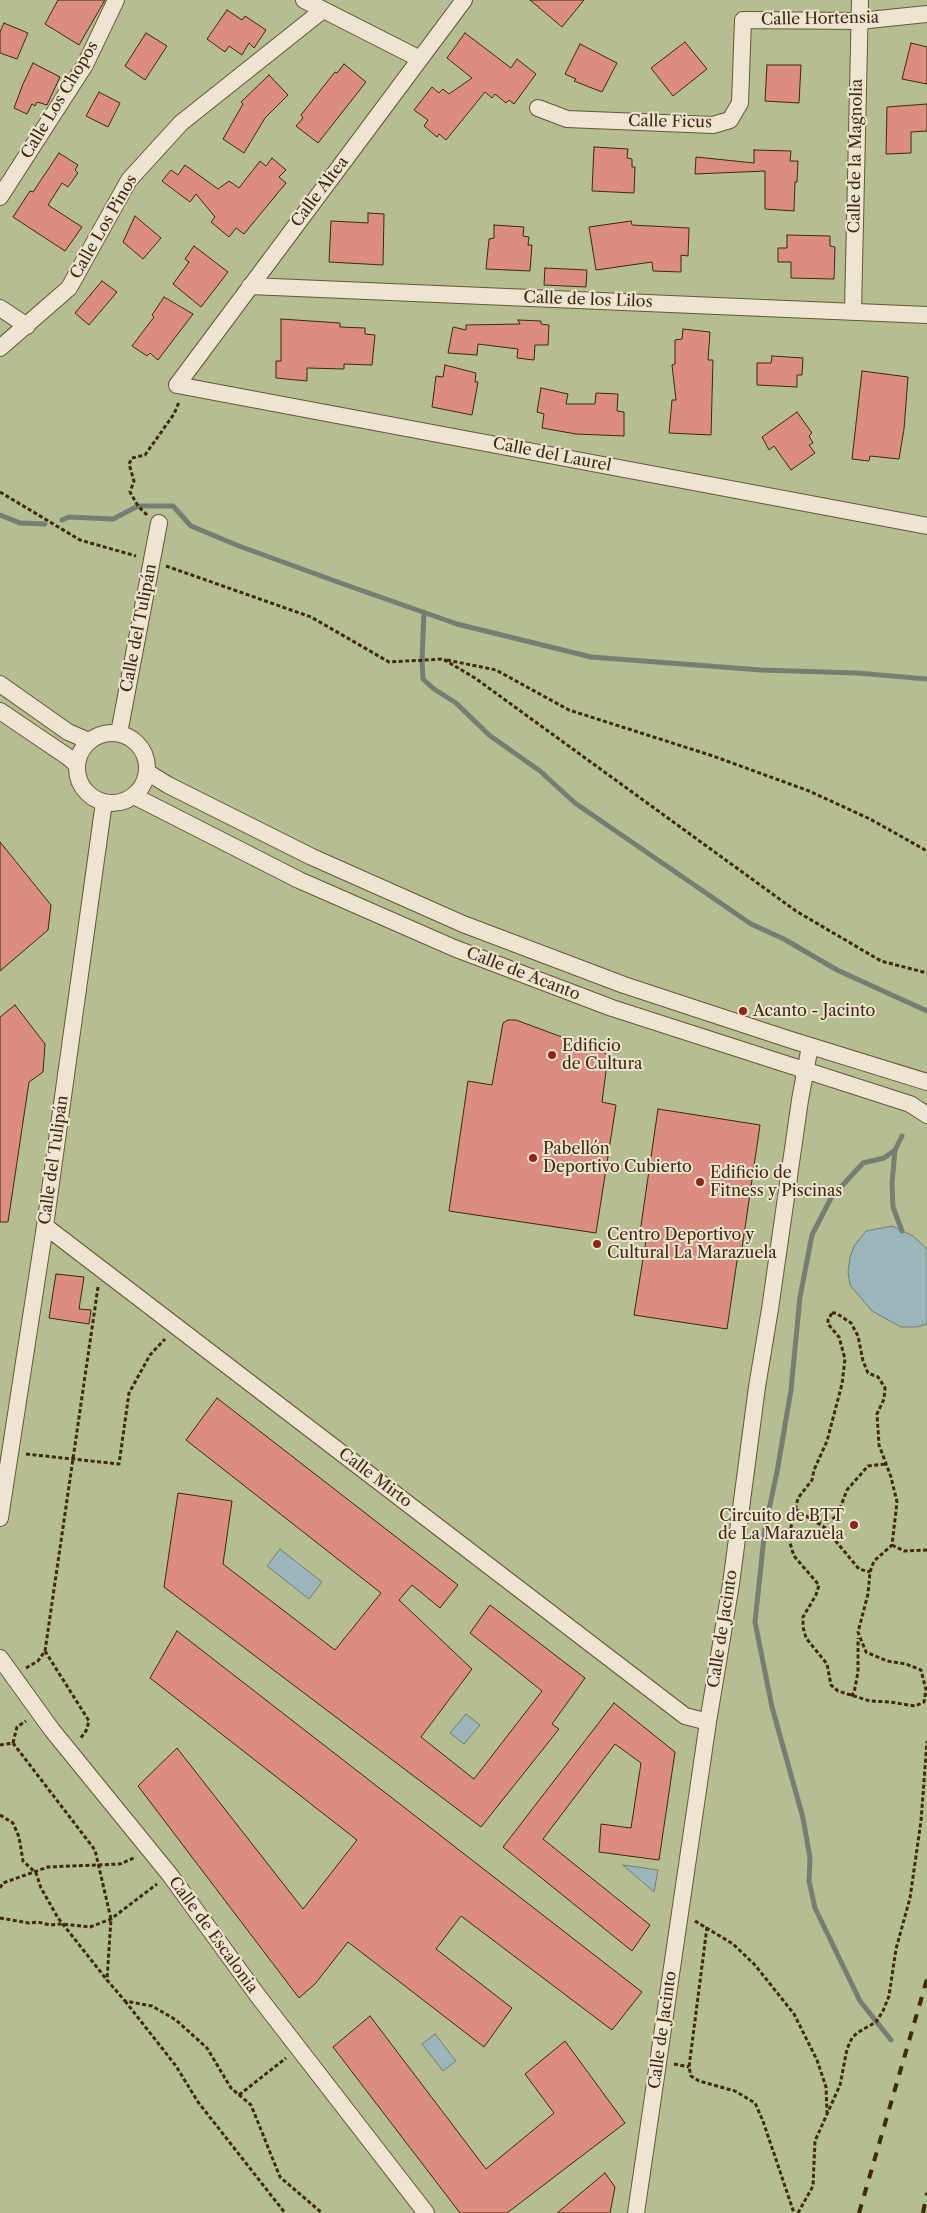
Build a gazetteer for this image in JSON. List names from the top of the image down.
{
  "streets": {
    "street": [
      "Calle Hortensia",
      "Calle Los Chopos",
      "Calle Ficus",
      "Calle de la Magnolia",
      "Calle Altea",
      "Calle Los Pinos",
      "Calle de los Lilos",
      "Calle del Laurel",
      "Calle del Tulipán",
      "Calle de Acanto",
      "Calle Mirto",
      "Calle de Jacinto",
      "Calle de Escalonia"
    ]
  },
  "crossings": [
    ["Calle Hortensia", "Calle Ficus"],
    ["Calle Hortensia", "Calle de la Magnolia"],
    ["Calle de la Magnolia", "Calle de los Lilos"],
    ["Calle Altea", "Calle de los Lilos"],
    ["Calle Altea", "Calle del Laurel"],
    ["Calle del Tulipán", "Calle de Acanto"],
    ["Calle del Tulipán", "Calle Mirto"],
    ["Calle de Acanto", "Calle de Jacinto"],
    ["Calle Mirto", "Calle de Jacinto"]
  ],
  "places": [
    "Acanto - Jacinto",
    "Edificio de Cultura",
    "Pabellón Deportivo Cubierto",
    "Edificio de Fitness y Piscinas",
    "Centro Deportivo y Cultural La Marazuela",
    "Circuito de BTT de La Marazuela"
  ]
}
